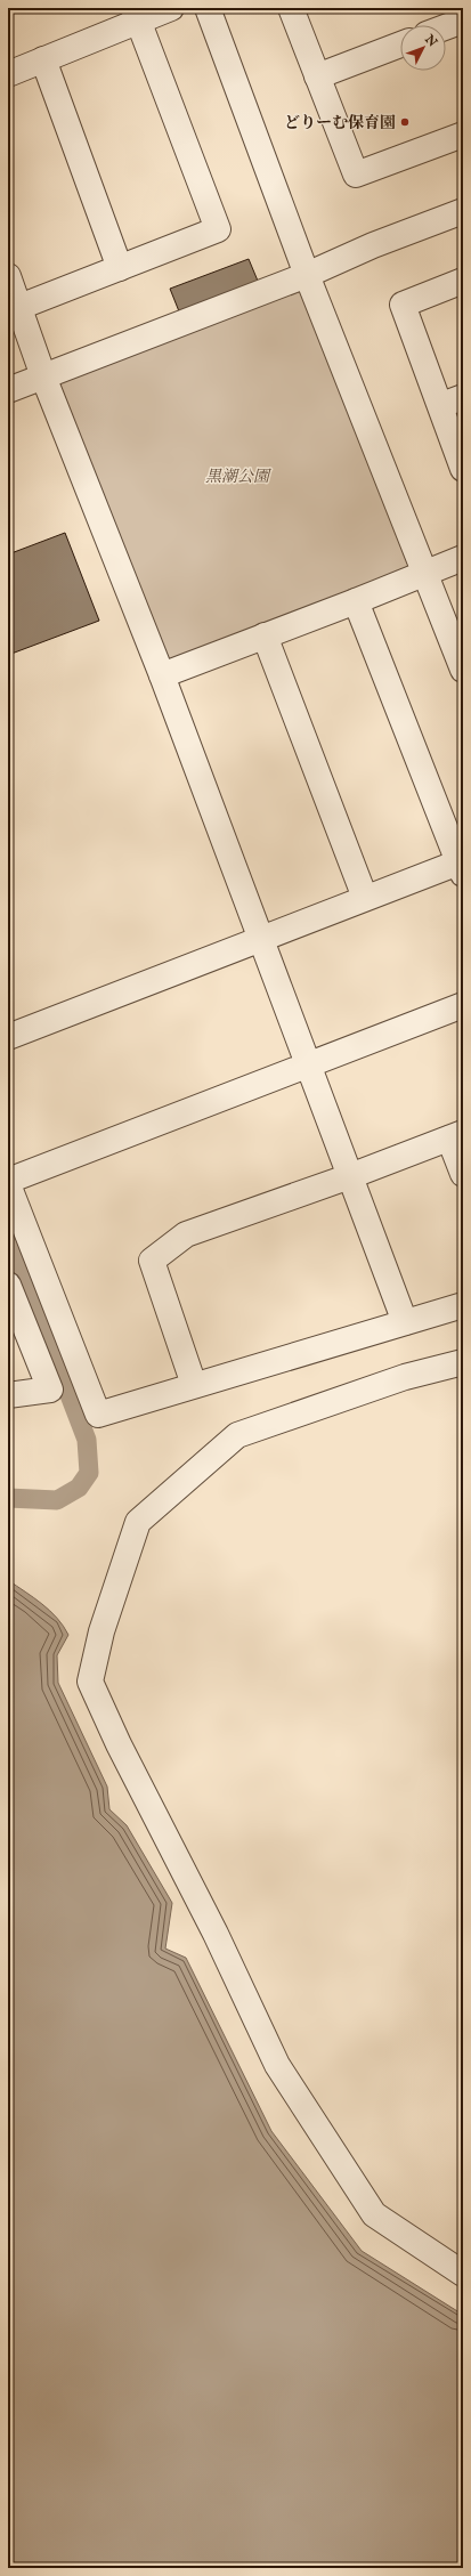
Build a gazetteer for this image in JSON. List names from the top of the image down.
{
  "parks": ["黒潮公園"],
  "places": ["どりーむ保育園"],
  "north": "top right"
}
